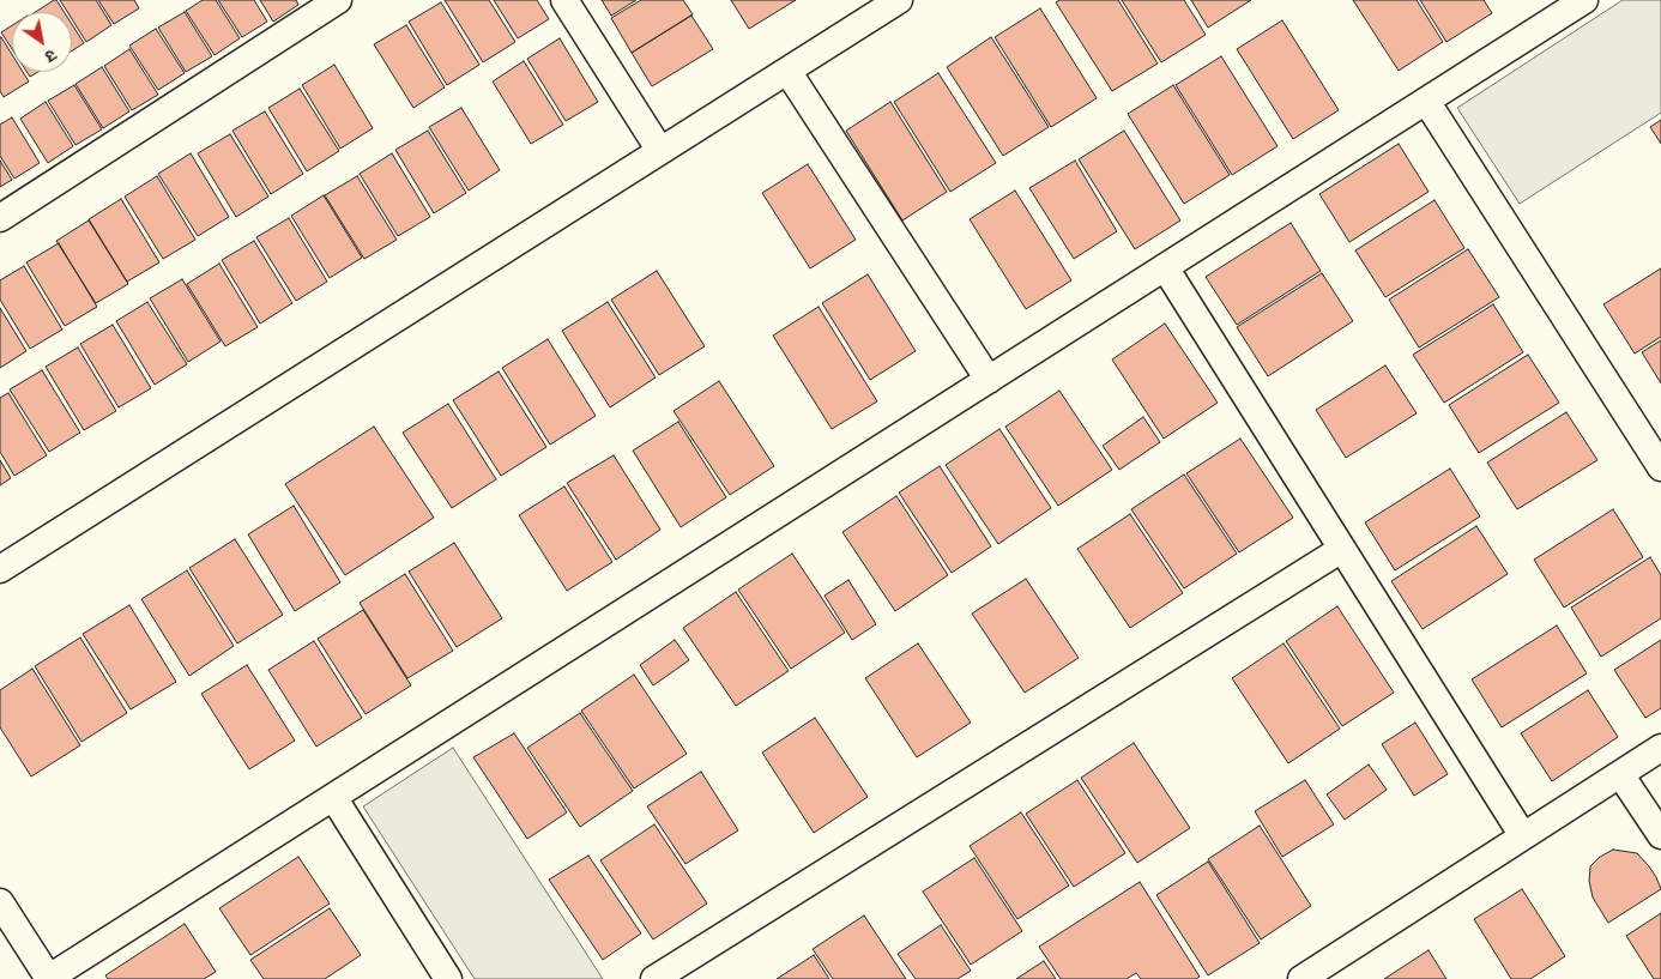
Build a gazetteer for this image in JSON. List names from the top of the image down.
{
  "north": "bottom right"
}
